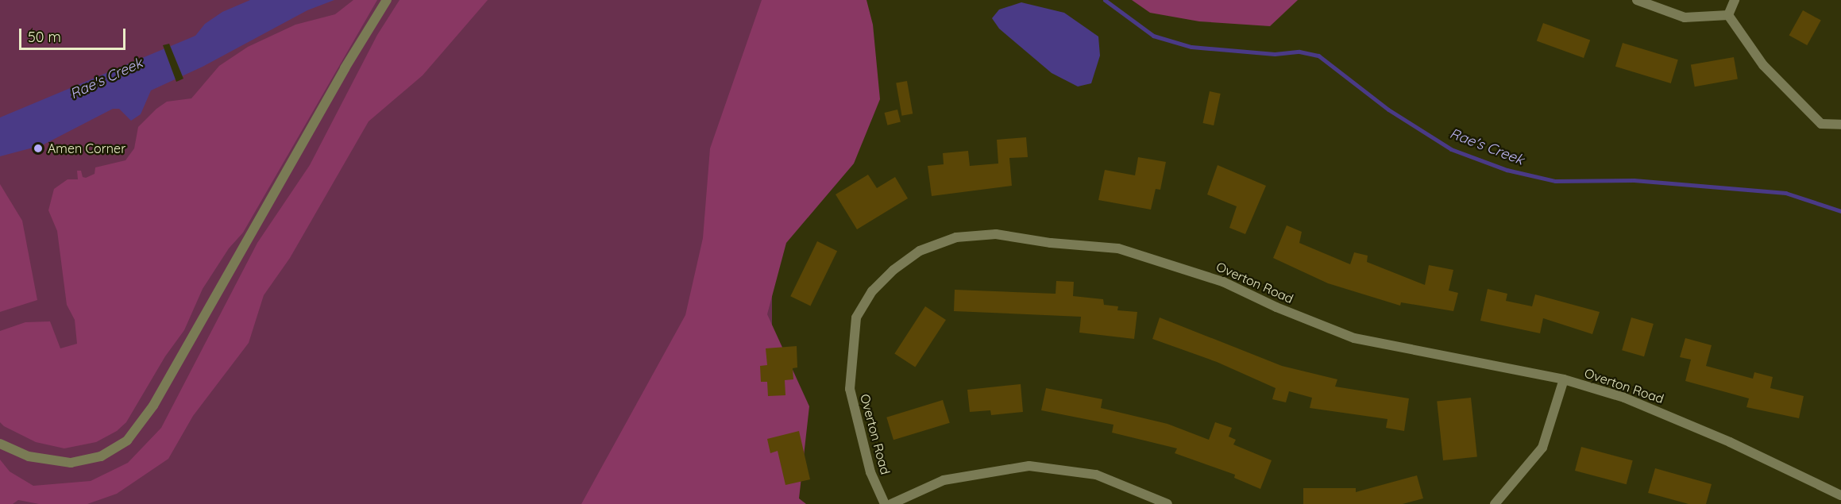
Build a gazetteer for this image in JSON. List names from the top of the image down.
{
  "streets": {
    "street": ["Overton Road"]
  },
  "water": ["Rae's Creek"],
  "places": ["Amen Corner"],
  "scale_bar": "50 m"
}
